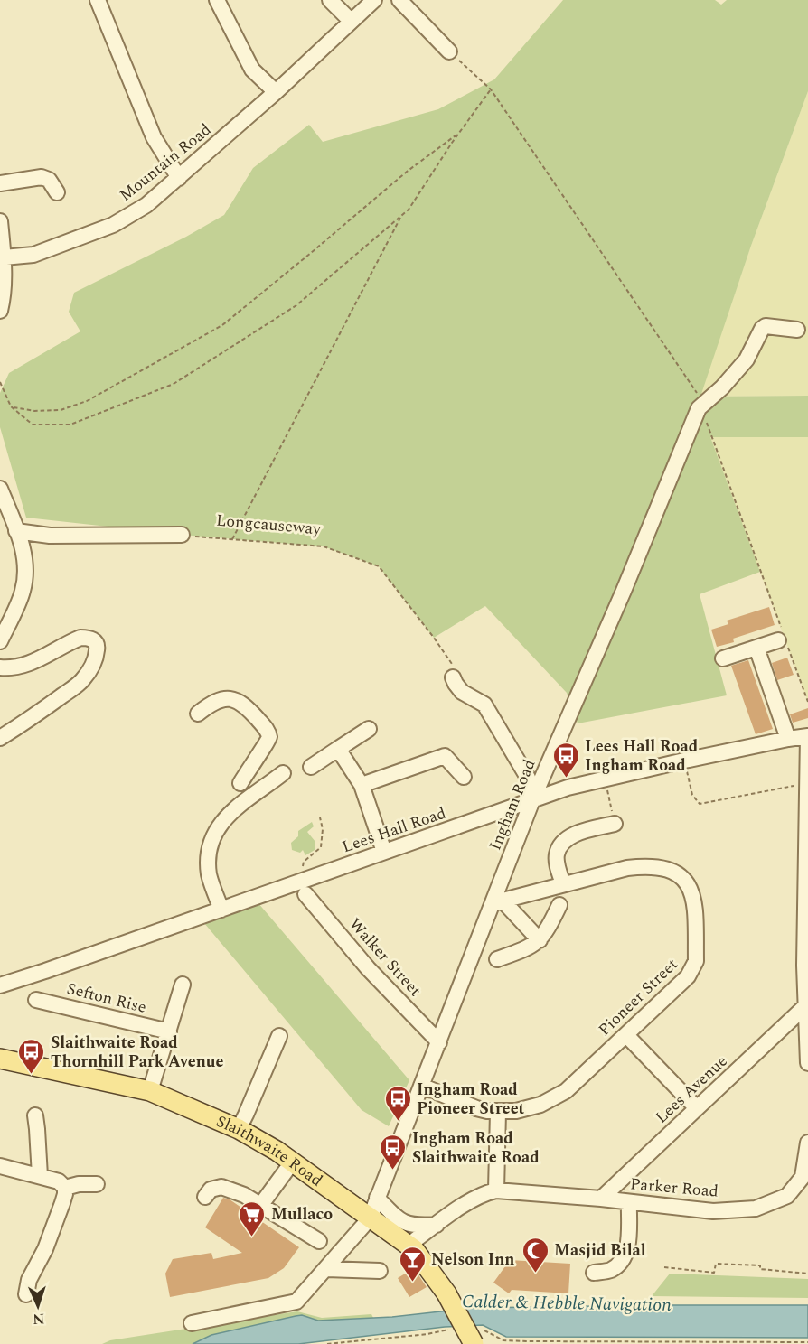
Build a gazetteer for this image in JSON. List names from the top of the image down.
{
  "streets": {
    "main road": ["Slaithwaite Road"],
    "street": [
      "Mountain Road",
      "Ingham Road",
      "Lees Hall Road",
      "Walker Street",
      "Pioneer Street",
      "Sefton Rise",
      "Lees Avenue",
      "Parker Road"
    ],
    "path": ["Longcauseway"]
  },
  "crossings": [
    ["Ingham Road", "Lees Hall Road"],
    ["Ingham Road", "Walker Street"],
    ["Ingham Road", "Pioneer Street"],
    ["Ingham Road", "Slaithwaite Road"],
    ["Lees Avenue", "Parker Road"],
    ["Slaithwaite Road", "Parker Road"]
  ],
  "water": ["Calder & Hebble Navigation"],
  "places": {
    "bus stop": [
      "Lees Hall Road Ingham Road",
      "Slaithwaite Road Thornhill Park Avenue",
      "Ingham Road Pioneer Street",
      "Ingham Road Slaithwaite Road"
    ],
    "supermarket": ["Mullaco"],
    "mosque": ["Masjid Bilal"],
    "bar": ["Nelson Inn"]
  },
  "north": "bottom"
}
